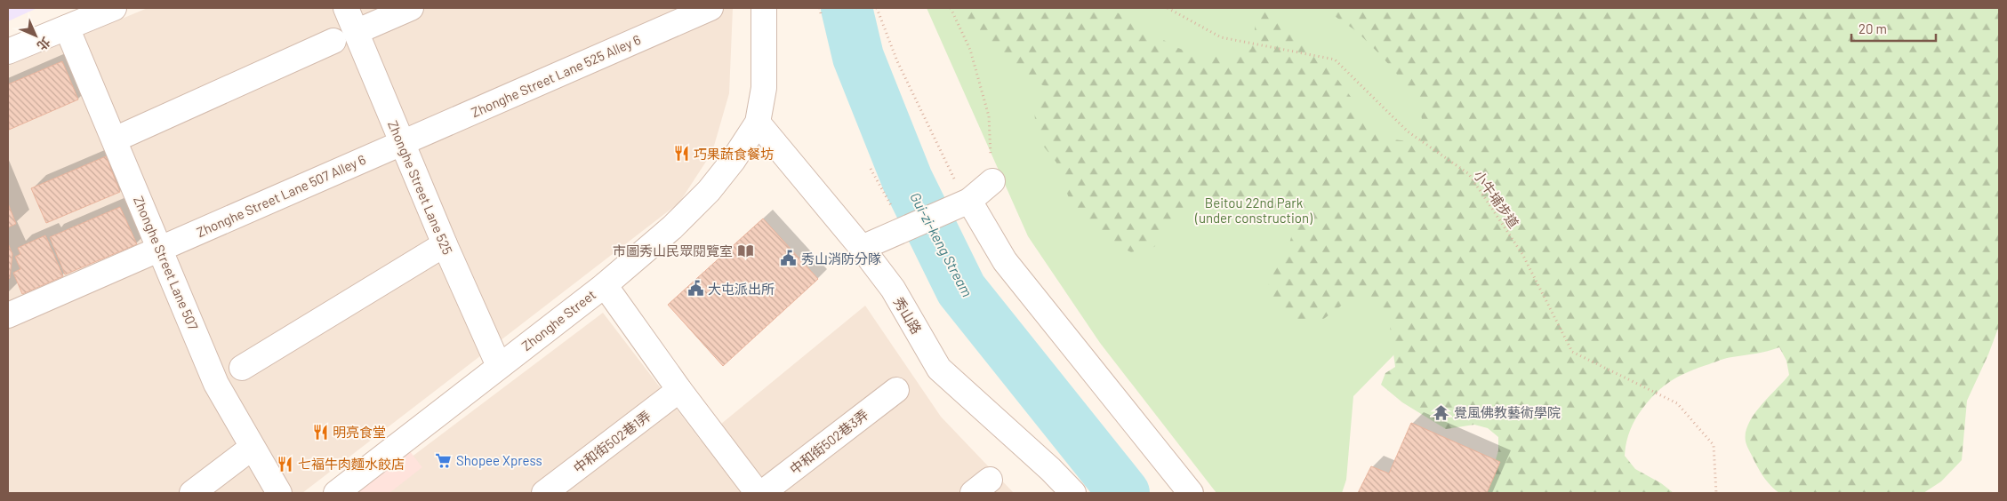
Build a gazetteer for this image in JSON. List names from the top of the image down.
{
  "streets": {
    "street": [
      "Zhonghe Street Lane 525 Alley 6",
      "Zhonghe Street Lane 525",
      "Zhonghe Street Lane 507 Alley 6",
      "Zhonghe Street Lane 507",
      "秀山路",
      "Zhonghe Street",
      "中和街502巷1弄",
      "中和街502巷3弄"
    ],
    "path": ["小牛埔步道"]
  },
  "crossings": [
    ["Zhonghe Street Lane 525 Alley 6", "Zhonghe Street Lane 525"],
    ["Zhonghe Street Lane 525 Alley 6", "Zhonghe Street Lane 507 Alley 6"],
    ["Zhonghe Street Lane 525", "Zhonghe Street Lane 507 Alley 6"],
    ["Zhonghe Street Lane 525", "Zhonghe Street"],
    ["Zhonghe Street Lane 507 Alley 6", "Zhonghe Street Lane 507"],
    ["秀山路", "Zhonghe Street"]
  ],
  "water": ["Gui-zi-keng Stream"],
  "parks": ["Beitou 22nd Park (under construction)"],
  "places": {
    "restaurant": ["巧果蔬食餐坊", "明亮食堂", "七褔牛肉麵水餃店"],
    "library": ["市圖秀山民眾閱覽室"],
    "public building": ["秀山消防分隊", "大屯派出所"],
    "temple": ["覺風佛教藝術學院"],
    "supermarket": ["Shopee Xpress"]
  },
  "scale_bar": "20 m",
  "north": "bottom right"
}
